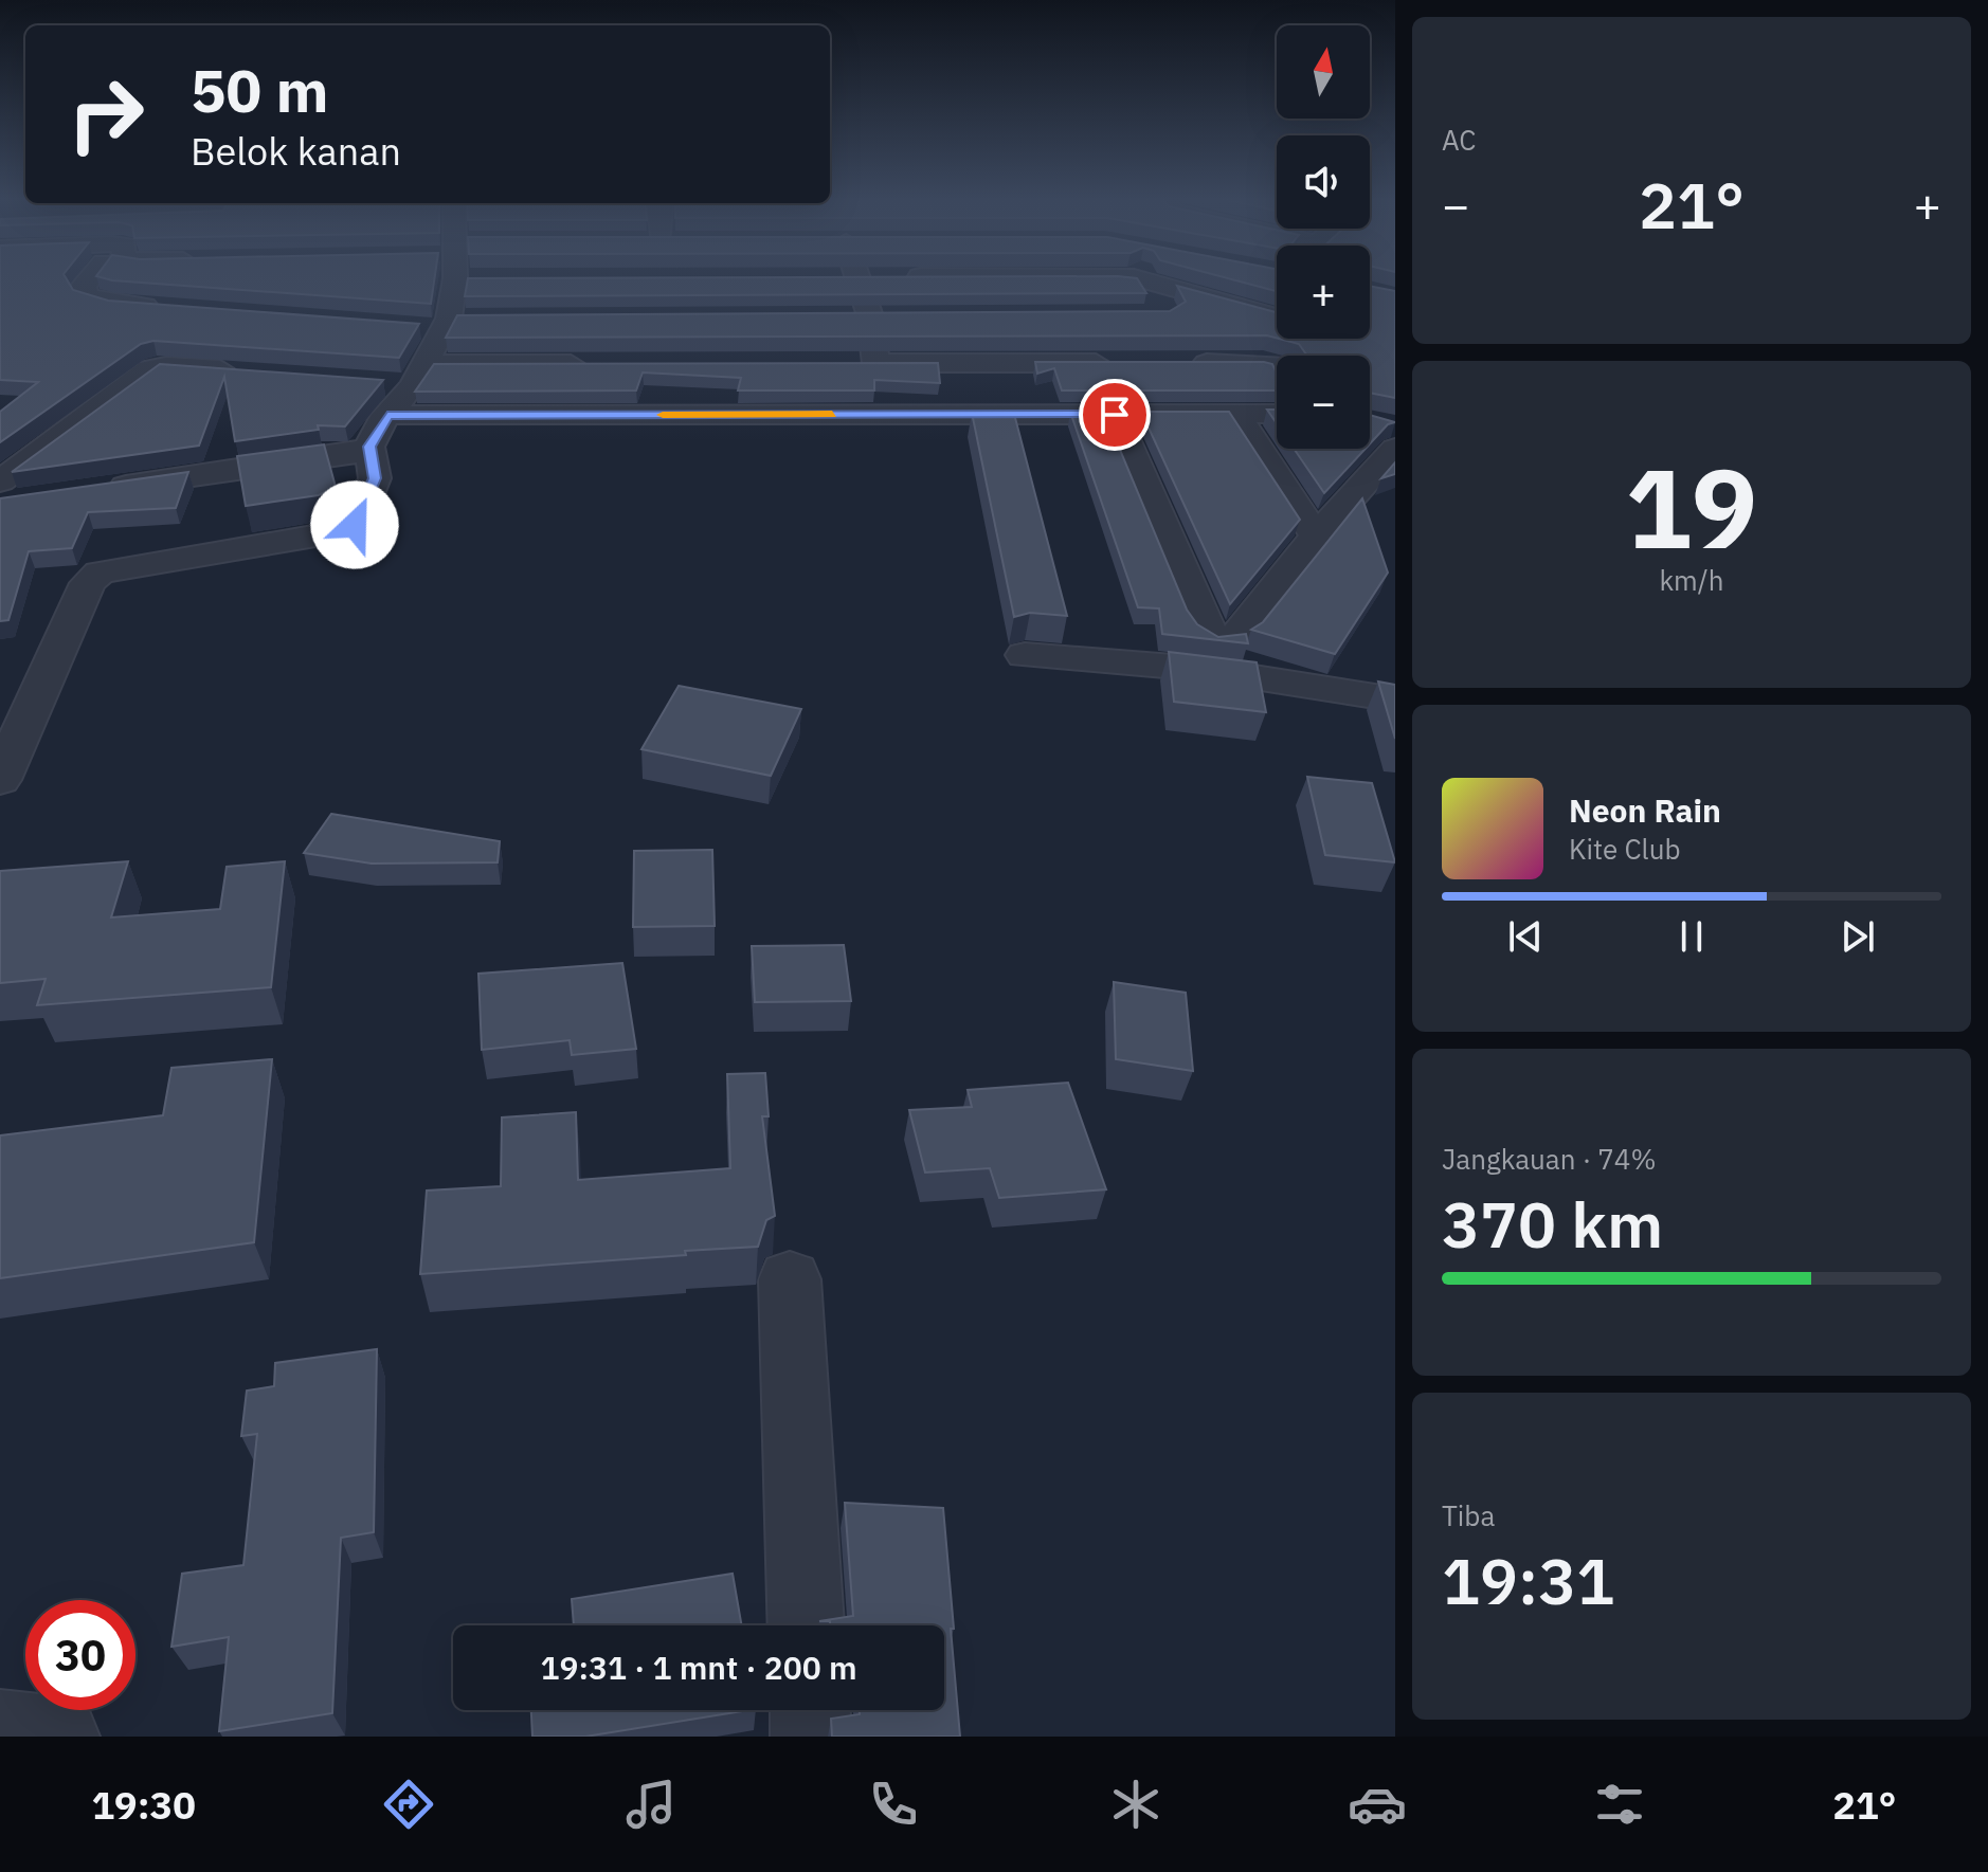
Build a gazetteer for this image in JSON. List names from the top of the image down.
{
  "north": "top",
  "page": {
    "tile": [
      "AC",
      ["19", "km/h"],
      ["Jangkauan · 74%", "370 km"],
      ["Tiba", "19:31"]
    ],
    "map_buttons": ["+", "−"],
    "turn": ["50 m", "Belok kanan"],
    "heat": ["−", "21°", "+"],
    "song": ["Neon Rain", "Kite Club"],
    "limit": "30",
    "trip": "19:31 · 1 mnt · 200 m",
    "tabs": ["19:30", "21°"]
  }
}
